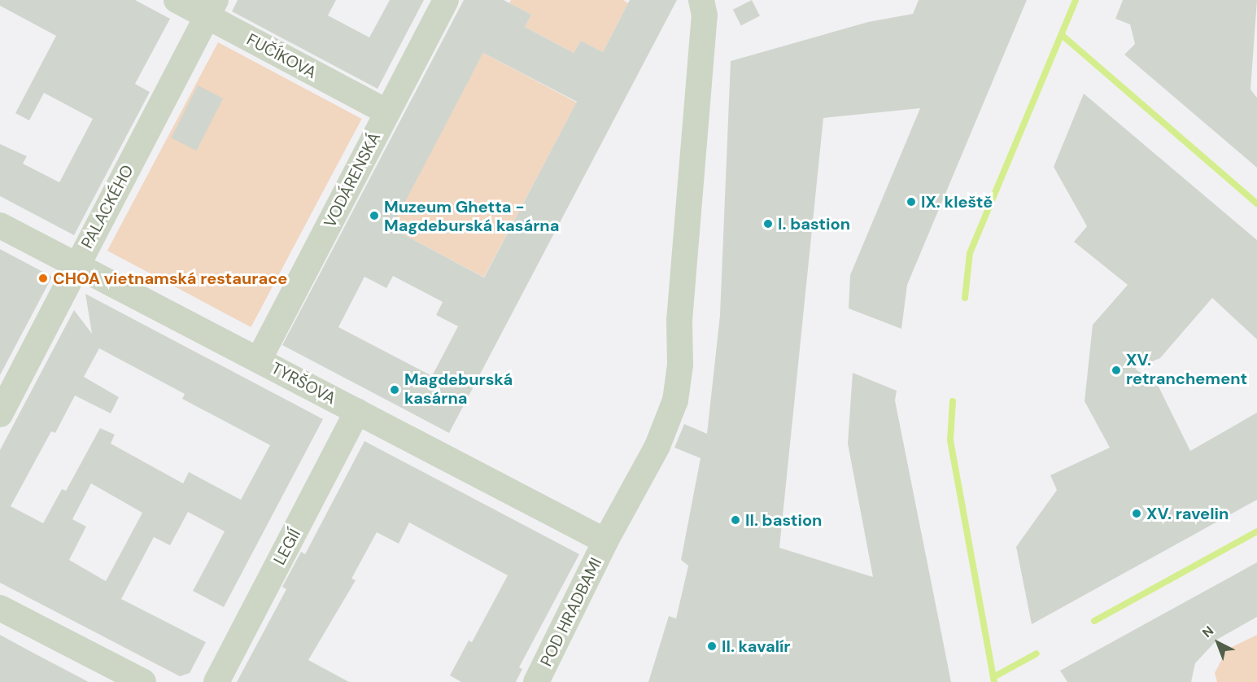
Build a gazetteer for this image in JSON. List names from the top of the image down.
{
  "streets": {
    "street": [
      "FUČÍKOVA",
      "VODÁRENSKÁ",
      "PALACKÉHO",
      "TYRŠOVA",
      "LEGIÍ",
      "POD HRADBAMI"
    ]
  },
  "crossings": [
    ["FUČÍKOVA", "VODÁRENSKÁ"],
    ["FUČÍKOVA", "PALACKÉHO"],
    ["VODÁRENSKÁ", "TYRŠOVA"],
    ["PALACKÉHO", "TYRŠOVA"],
    ["TYRŠOVA", "LEGIÍ"],
    ["TYRŠOVA", "POD HRADBAMI"]
  ],
  "places": [
    "IX. kleště",
    "Muzeum Ghetta - Magdeburská kasárna",
    "I. bastion",
    "CHOA vietnamská restaurace",
    "XV. retranchement",
    "Magdeburská kasárna",
    "XV. ravelin",
    "II. bastion",
    "II. kavalír"
  ],
  "north": "top left"
}
